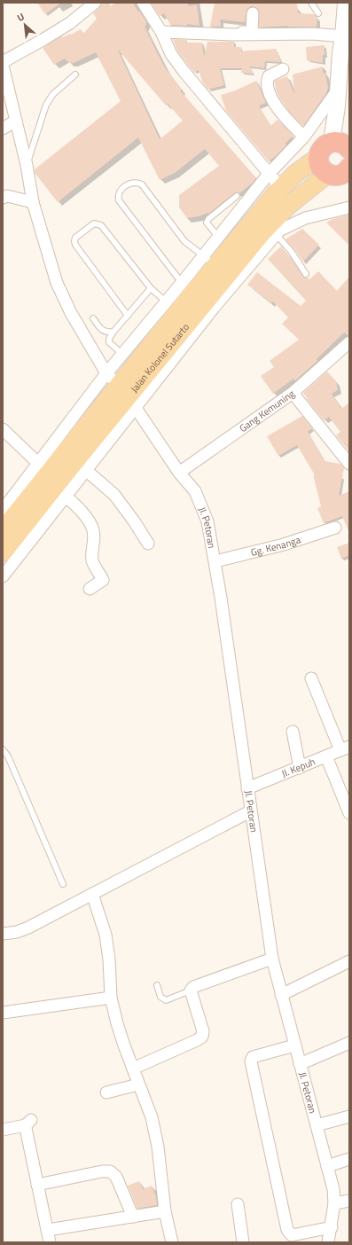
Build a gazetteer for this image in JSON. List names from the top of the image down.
{
  "streets": {
    "main road": ["Jalan Kolonel Sutarto"],
    "street": [
      "Gang Kemuning",
      "Jl. Petoran",
      "Gg. Kenanga",
      "Jl. Kepuh"
    ]
  },
  "crossings": [
    ["Jalan Kolonel Sutarto", "Jl. Petoran"],
    ["Gang Kemuning", "Jl. Petoran"],
    ["Jl. Petoran", "Gg. Kenanga"],
    ["Jl. Petoran", "Jl. Kepuh"]
  ],
  "north": "top left"
}
